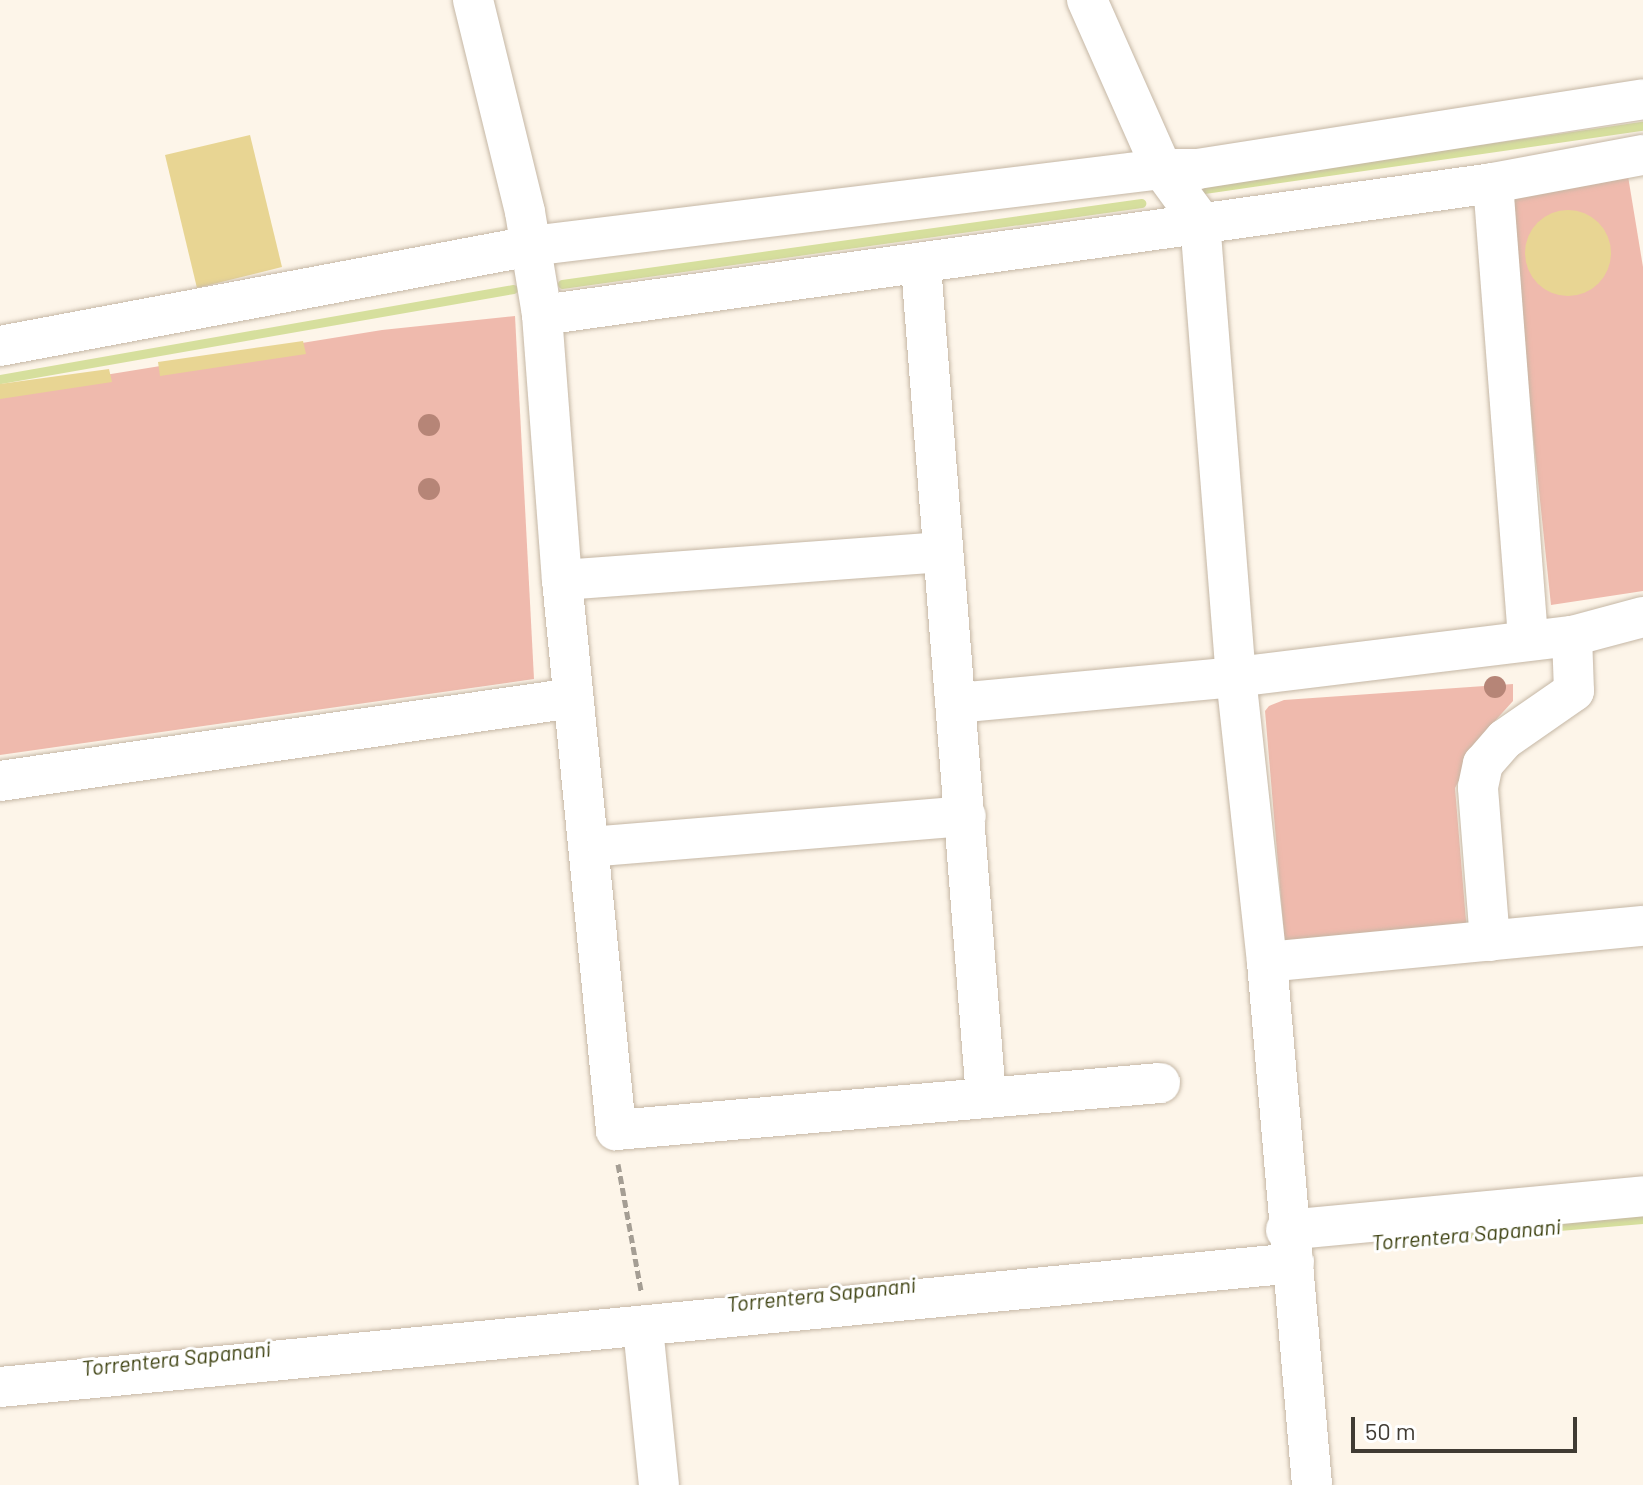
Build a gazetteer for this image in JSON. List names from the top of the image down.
{
  "water": ["Torrentera Sapanani"],
  "scale_bar": "50 m"
}
